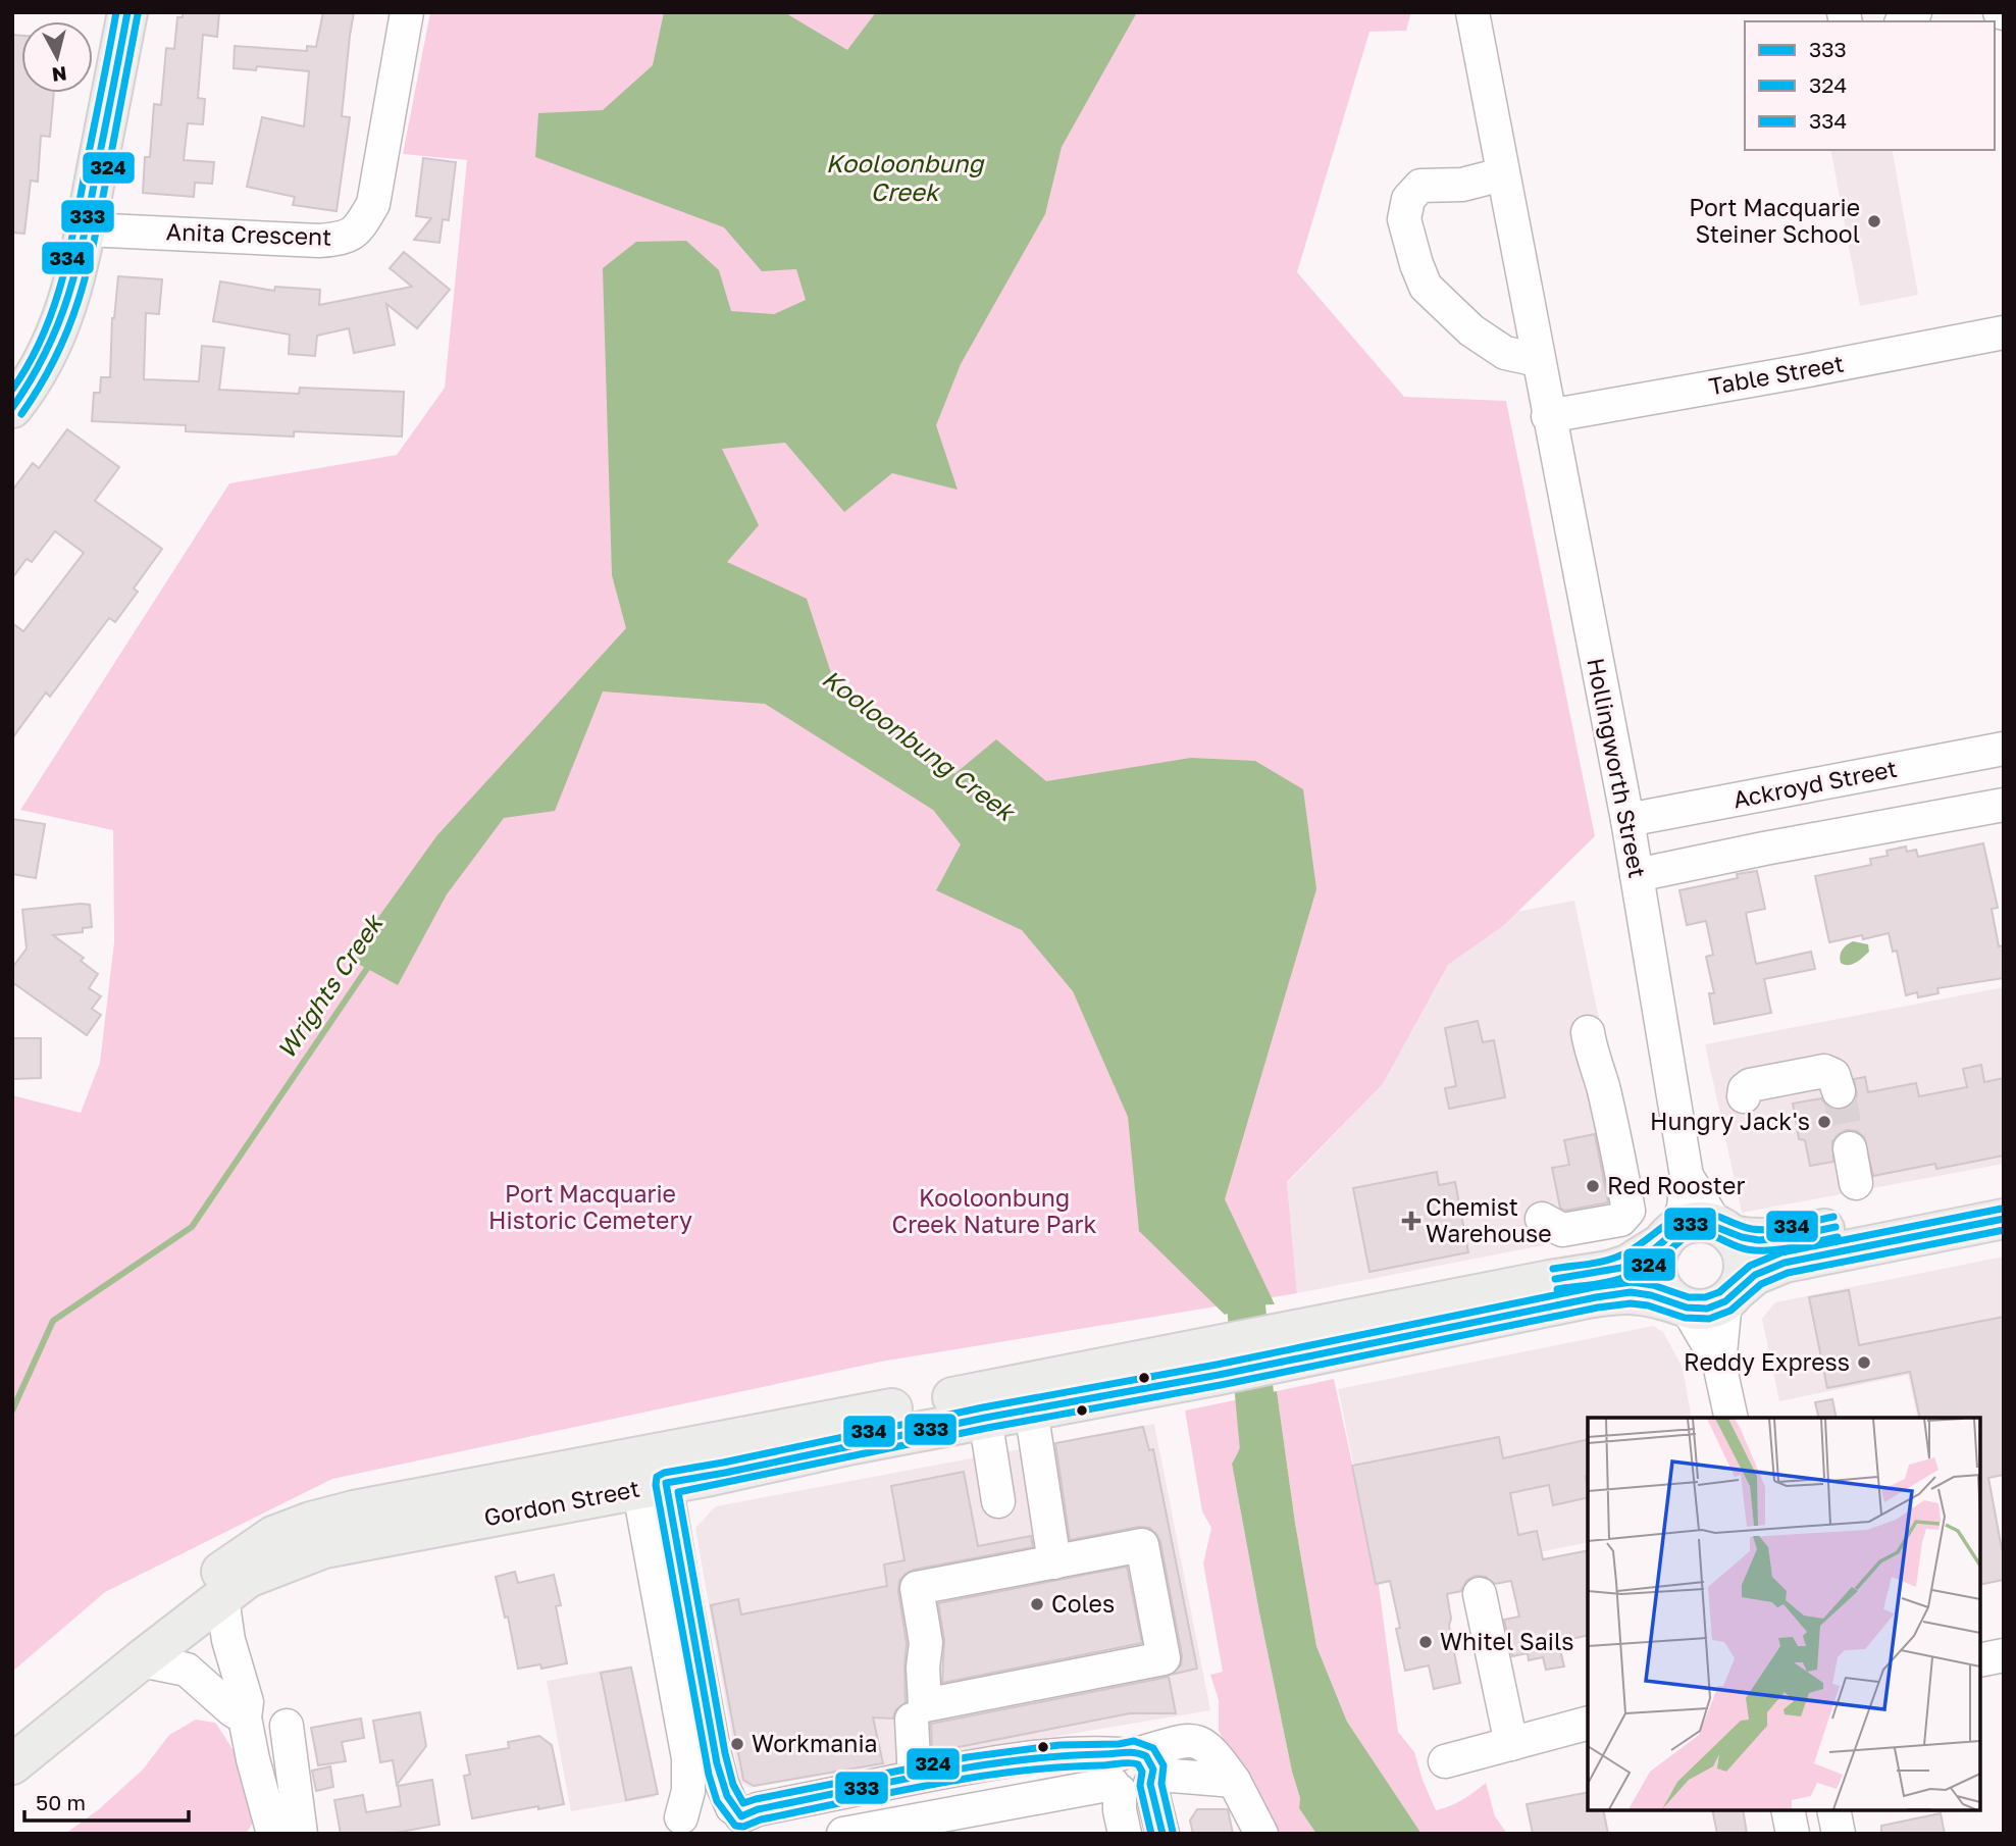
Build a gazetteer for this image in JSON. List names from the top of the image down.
{
  "streets": {
    "main road": ["Gordon Street"],
    "street": [
      "Anita Crescent",
      "Table Street",
      "Hollingworth Street",
      "Ackroyd Street"
    ]
  },
  "crossings": [
    ["Table Street", "Hollingworth Street"],
    ["Hollingworth Street", "Ackroyd Street"],
    ["Hollingworth Street", "Gordon Street"]
  ],
  "water": ["Kooloonbung Creek", "Wrights Creek"],
  "parks": ["Port Macquarie Historic Cemetery", "Kooloonbung Creek Nature Park"],
  "places": {
    "other": [
      "Port Macquarie Steiner School",
      "Hungry Jack's",
      "Red Rooster",
      "Reddy Express",
      "Coles",
      "Whitel Sails",
      "Workmania"
    ],
    "health": ["Chemist Warehouse"]
  },
  "lines": ["transit line 333", "transit line 334", "transit line 324"],
  "legend": ["333", "324", "334"],
  "scale_bar": "50 m",
  "north": "bottom"
}
